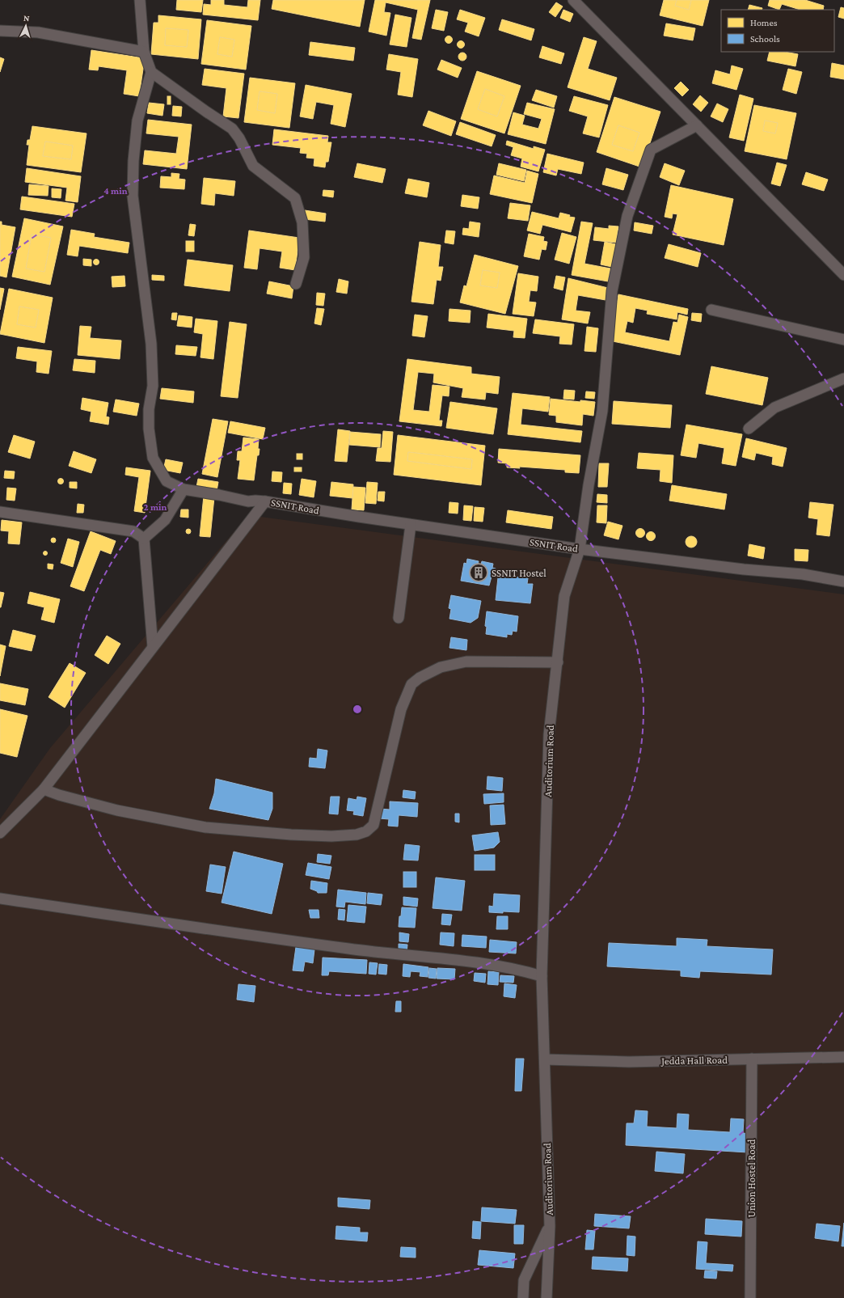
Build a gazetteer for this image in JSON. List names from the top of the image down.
{
  "streets": {
    "street": [
      "SSNIT Road",
      "Auditorium Road",
      "Jedda Hall Road",
      "Union Hostel Road"
    ]
  },
  "crossings": [
    ["SSNIT Road", "Auditorium Road"],
    ["Auditorium Road", "Jedda Hall Road"],
    ["Jedda Hall Road", "Union Hostel Road"]
  ],
  "places": {
    "building": ["SSNIT Hostel"]
  },
  "legend": ["Homes", "Schools"],
  "north": "top",
  "rings": ["4 min", "2 min"]
}
